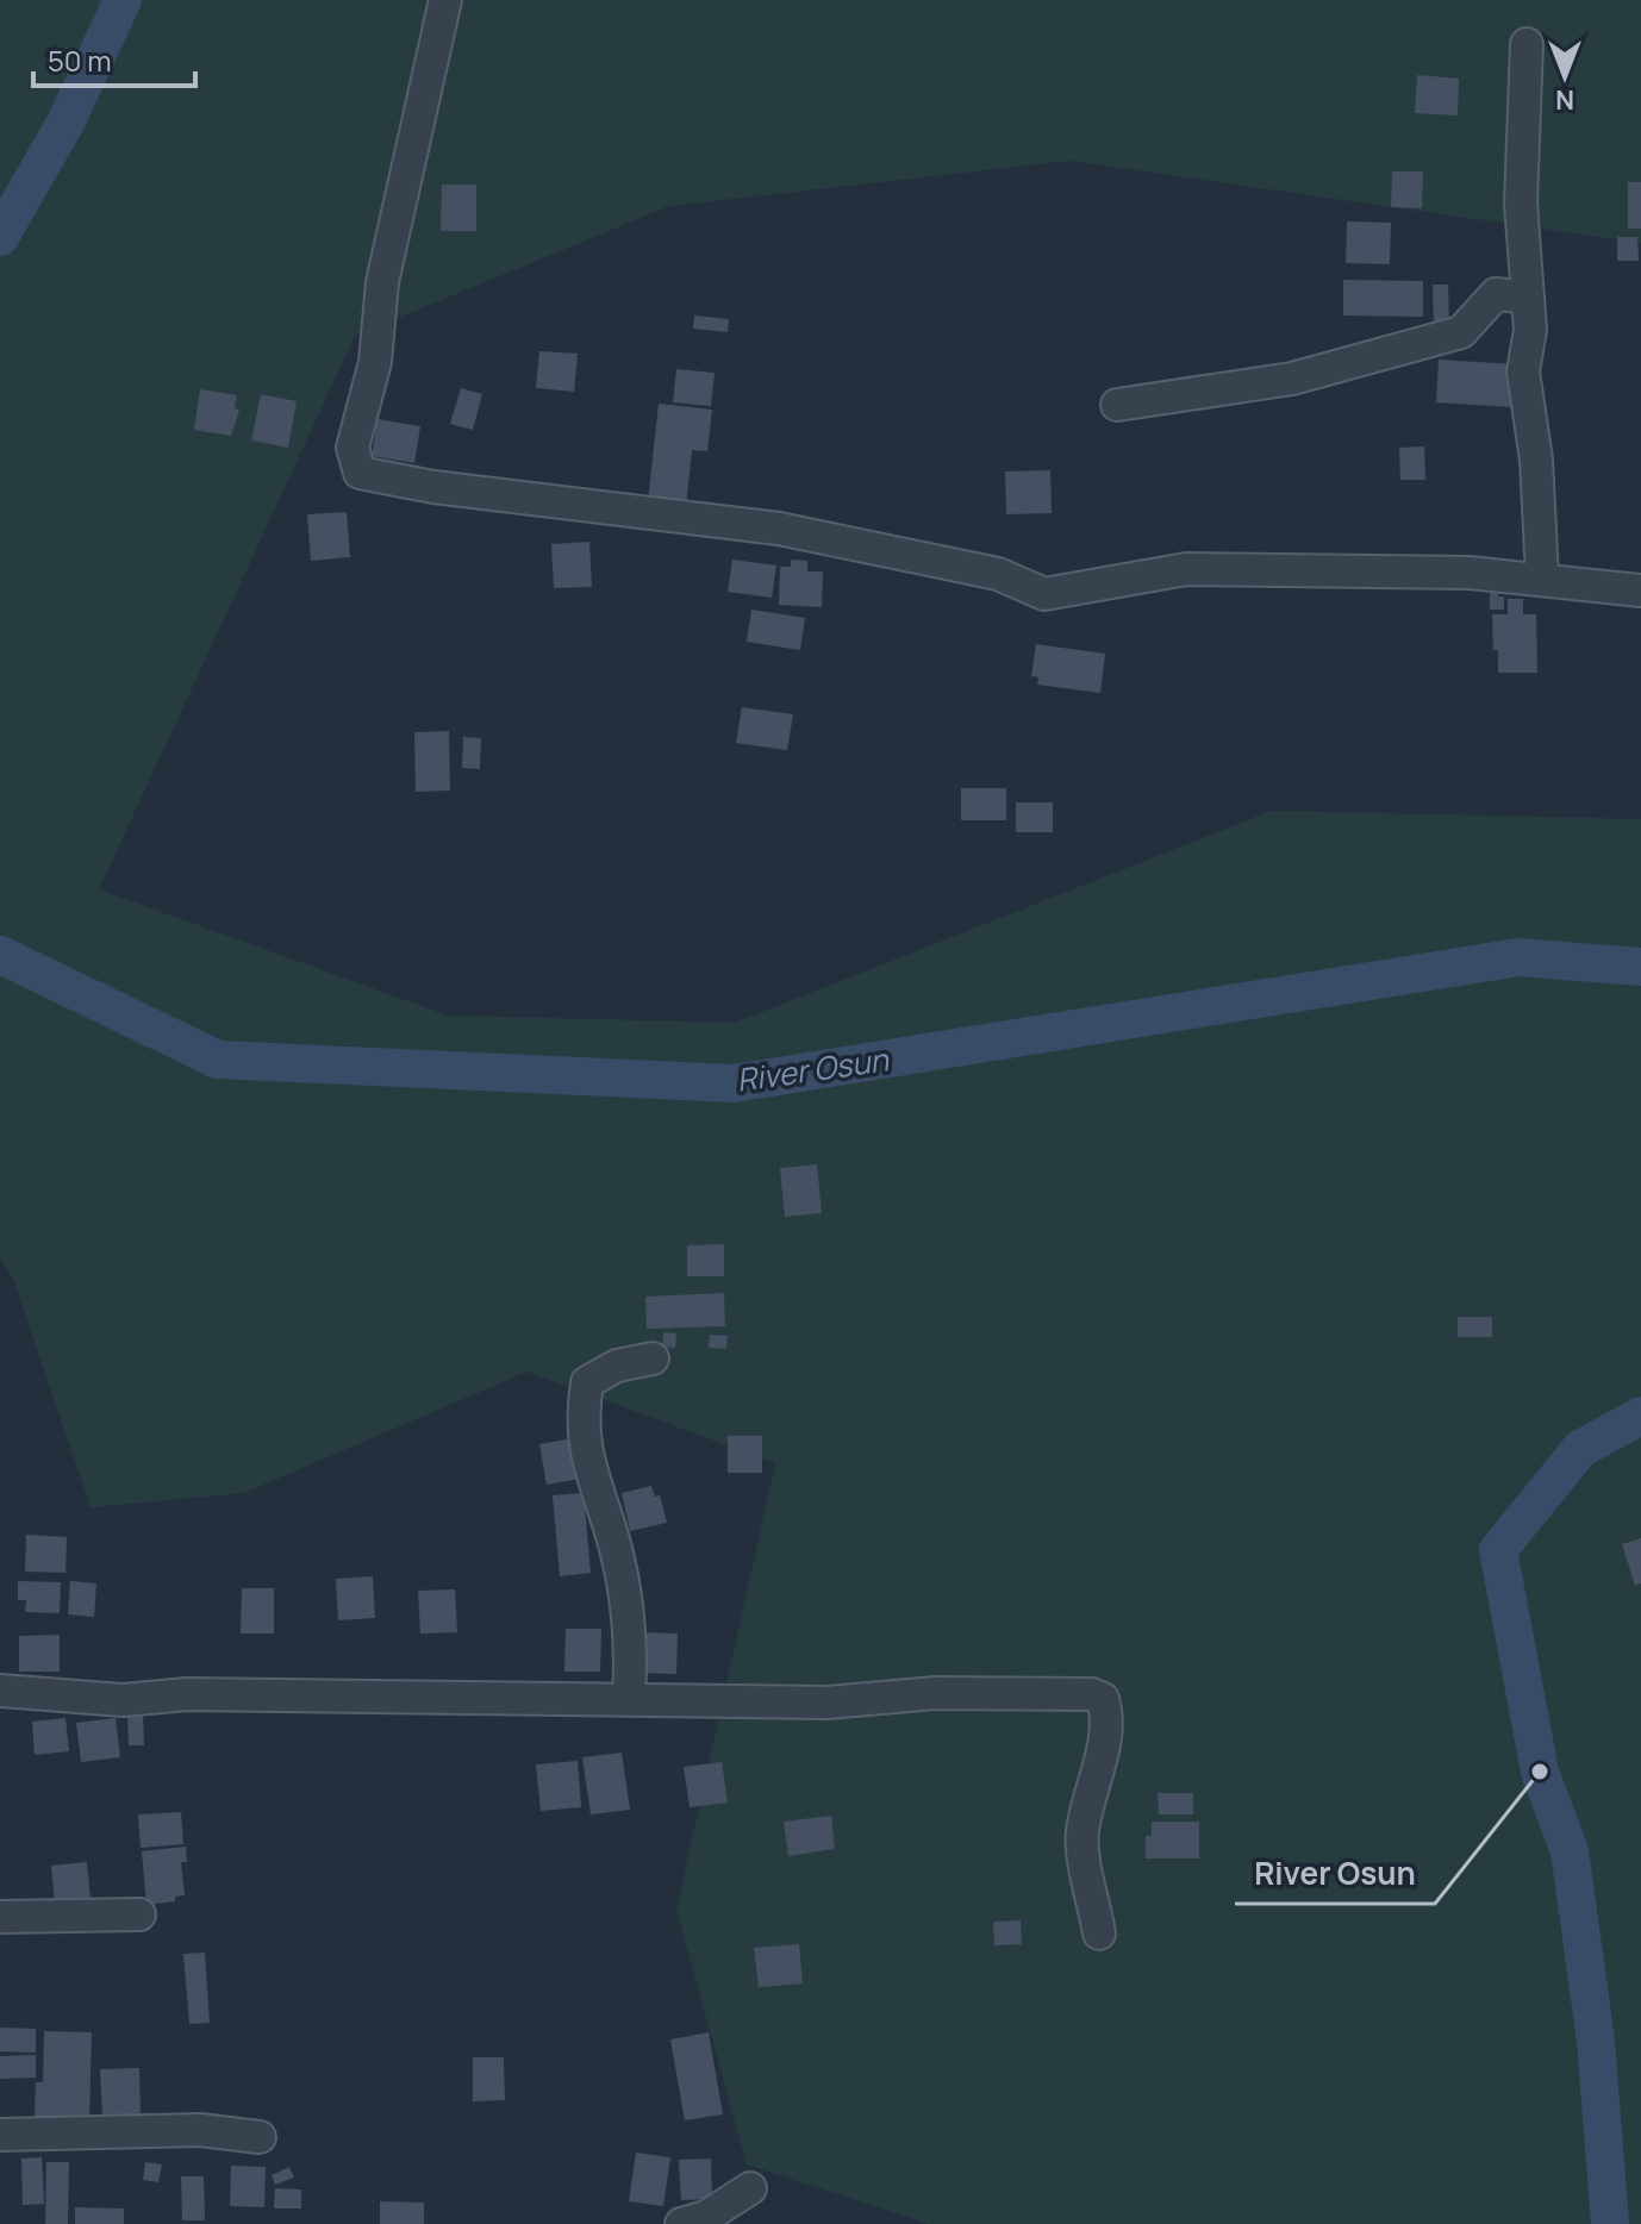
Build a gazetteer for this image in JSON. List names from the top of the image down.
{
  "water": ["River Osun"],
  "places": ["River Osun"],
  "scale_bar": "50 m",
  "north": "bottom"
}
